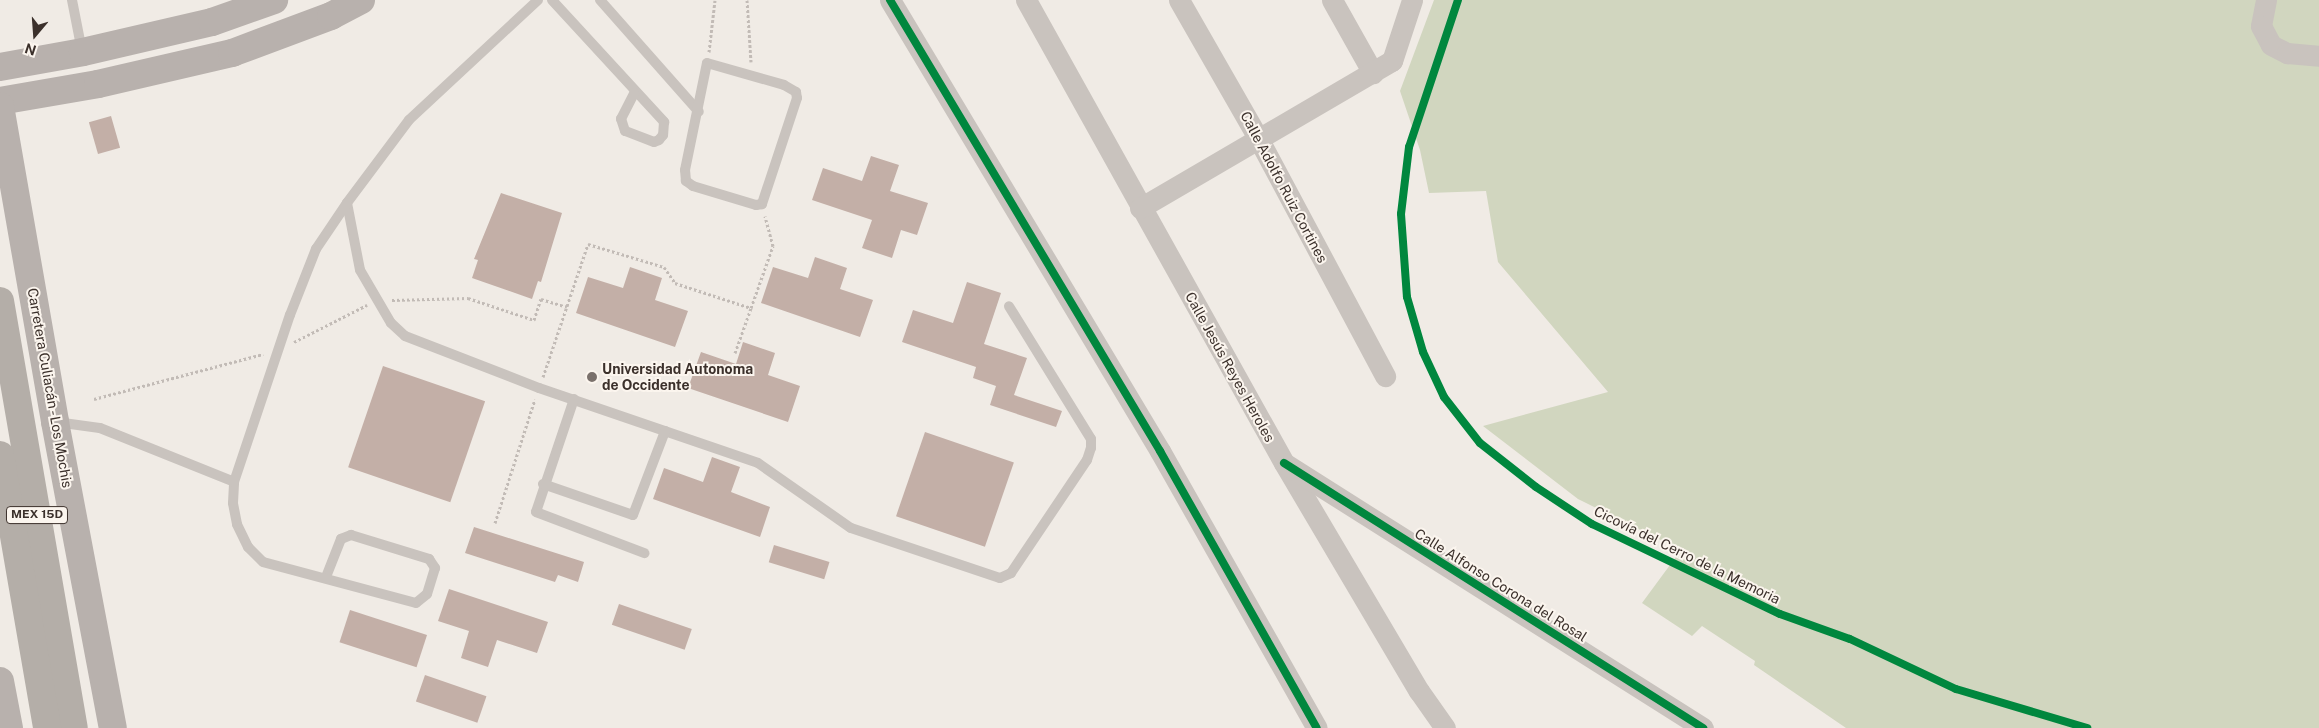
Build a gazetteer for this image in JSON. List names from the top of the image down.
{
  "streets": {
    "highway": ["MEX 15D"],
    "main road": ["Carretera Culiacán - Los Mochis"],
    "street": ["Calle Adolfo Ruiz Cortines", "Calle Jesús Reyes Heroles", "Calle Alfonso Corona del Rosal"],
    "cycle path": ["Cicovía del Cerro de la Memoria"]
  },
  "crossings": [
    ["Calle Jesús Reyes Heroles", "Calle Alfonso Corona del Rosal"]
  ],
  "places": ["Universidad Autonoma de Occidente"],
  "north": "bottom"
}
